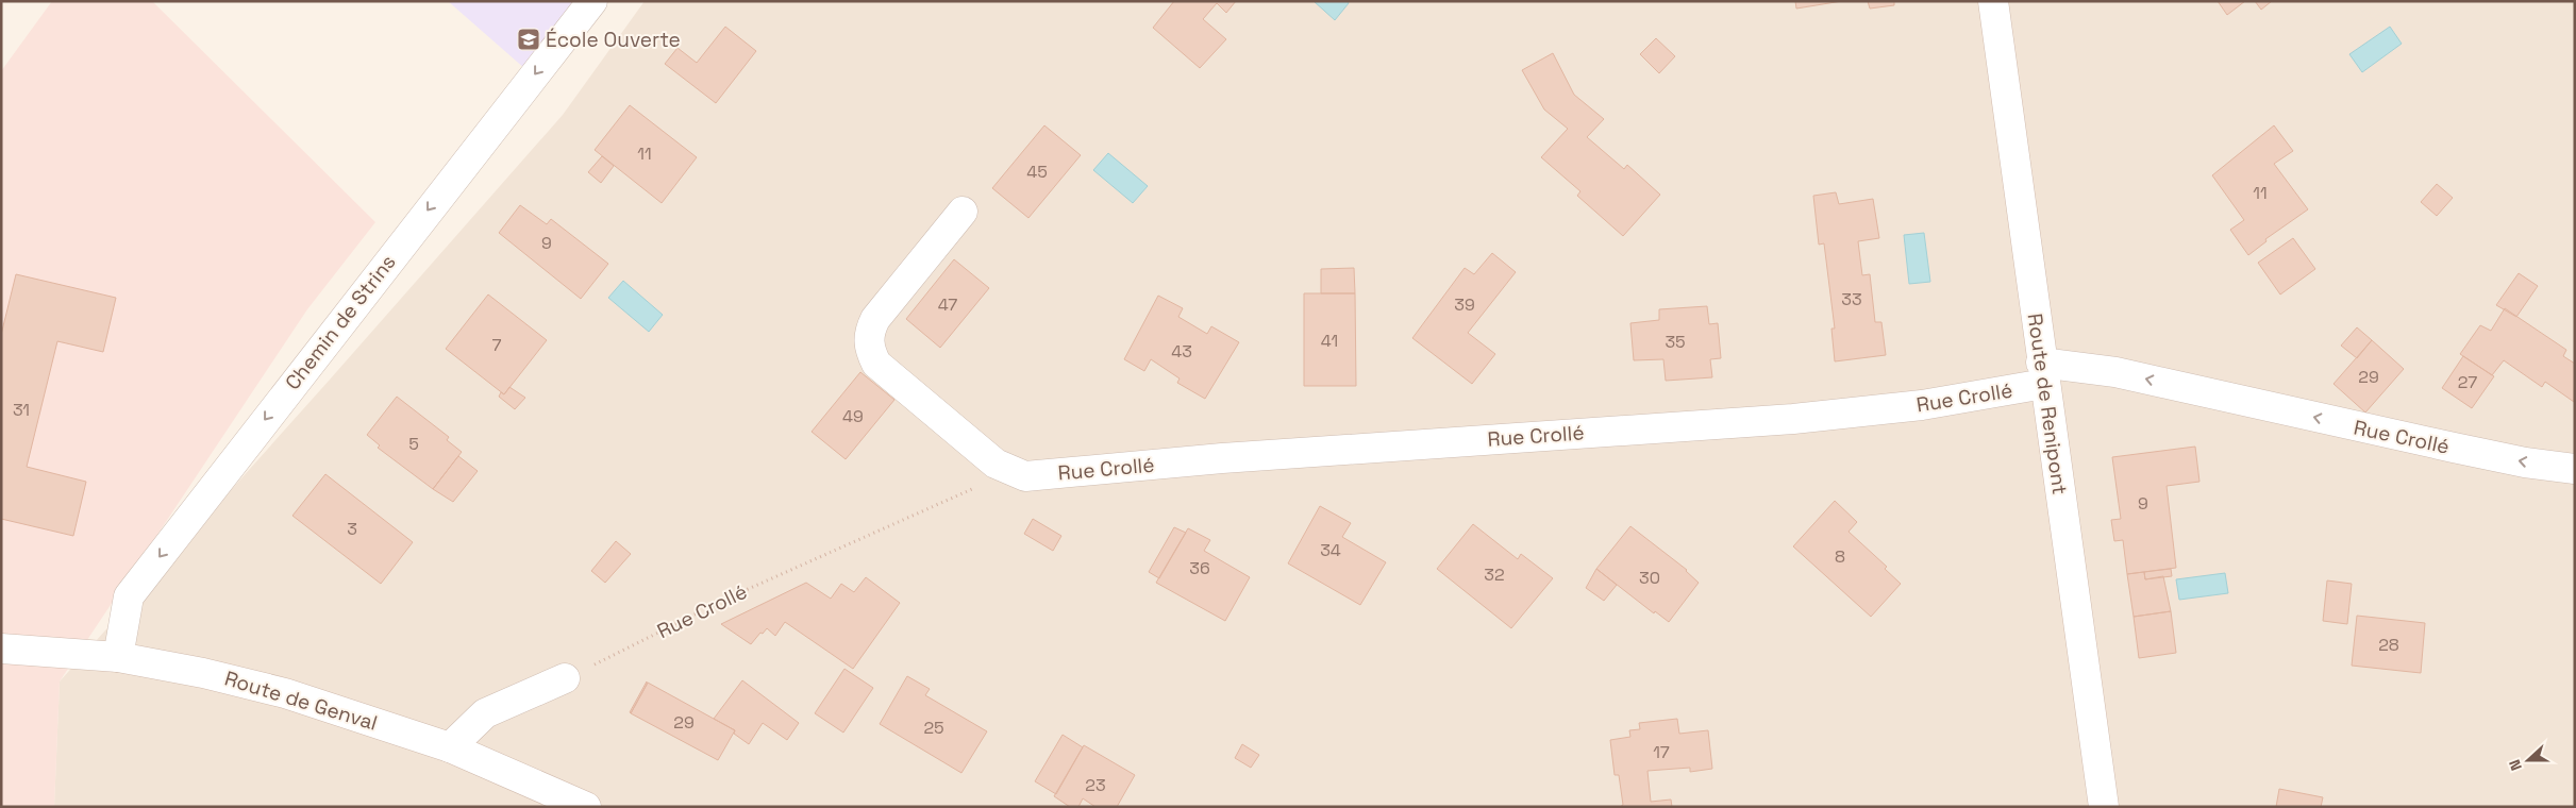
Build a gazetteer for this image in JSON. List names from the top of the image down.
{
  "streets": {
    "street": [
      "Chemin de Strins",
      "Rue Crollé",
      "Route de Renipont",
      "Route de Genval"
    ]
  },
  "crossings": [
    ["Chemin de Strins", "Route de Genval"],
    ["Rue Crollé", "Route de Renipont"]
  ],
  "one_way": ["Chemin de Strins"],
  "places": {
    "school or university": ["École Ouverte"]
  },
  "house_numbers": [
    "11",
    "45",
    "11",
    "9",
    "33",
    "47",
    "39",
    "41",
    "35",
    "7",
    "43",
    "29",
    "27",
    "31",
    "49",
    "5",
    "9",
    "3",
    "34",
    "8",
    "36",
    "32",
    "30",
    "28",
    "29",
    "25",
    "17",
    "23"
  ],
  "north": "left"
}
